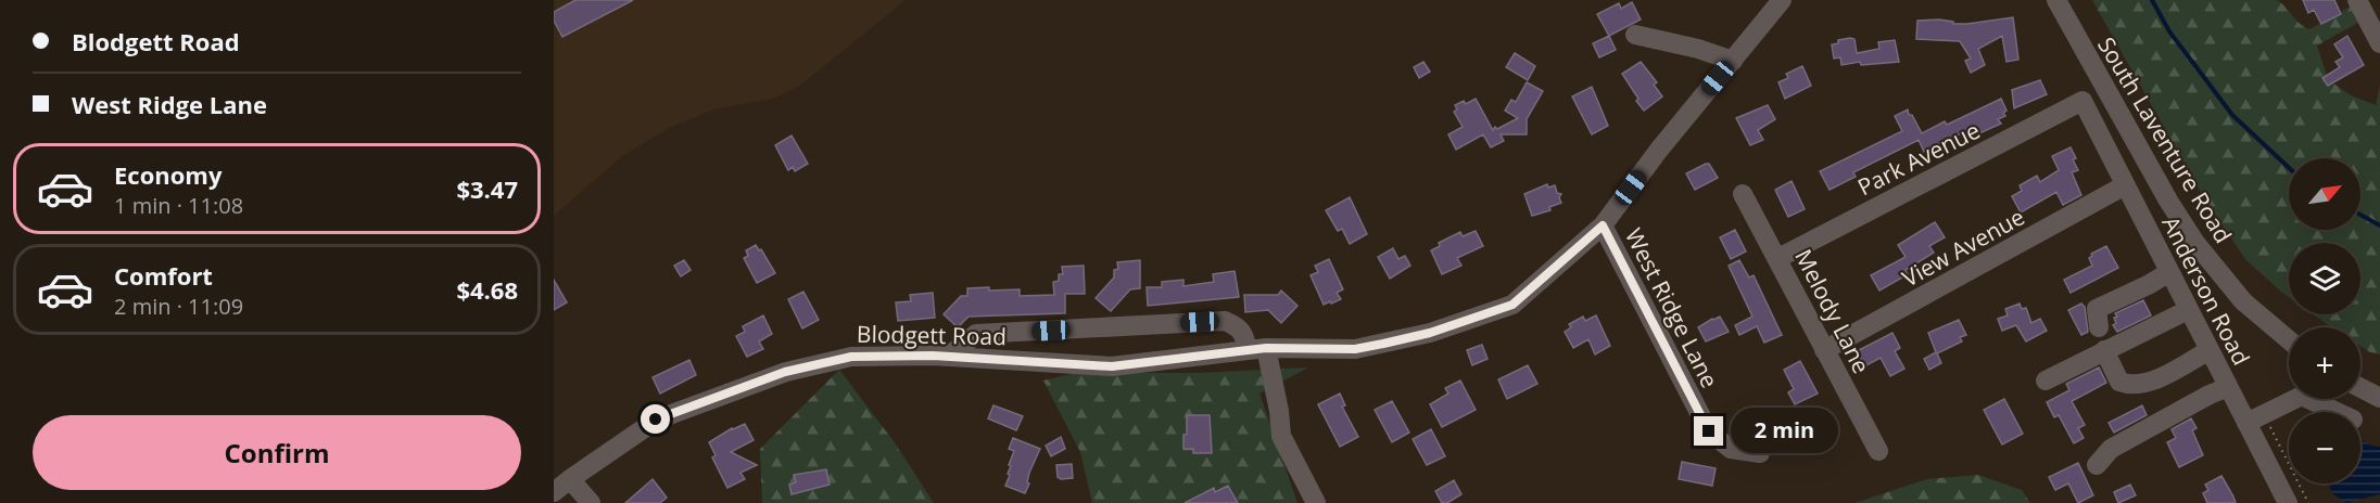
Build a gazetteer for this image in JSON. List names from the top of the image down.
{
  "streets": {
    "street": [
      "South Laventure Road",
      "Park Avenue",
      "View Avenue",
      "Anderson Road",
      "West Ridge Lane",
      "Melody Lane",
      "Blodgett Road"
    ]
  },
  "crossings": [
    ["Park Avenue", "Anderson Road"],
    ["Park Avenue", "Melody Lane"],
    ["View Avenue", "Anderson Road"],
    ["View Avenue", "Melody Lane"],
    ["West Ridge Lane", "Blodgett Road"]
  ],
  "north": "top right",
  "page": {
    "banner": ["Blodgett Road", "West Ridge Lane"],
    "list": [
      {
        "name": "Economy",
        "note": "1 min · 11:08",
        "value": "$3.47"
      },
      {
        "name": "Comfort",
        "note": "2 min · 11:09",
        "value": "$4.68"
      }
    ],
    "map_buttons": ["+", "−"],
    "buttons": "Confirm",
    "bubble": "2 min"
  }
}
